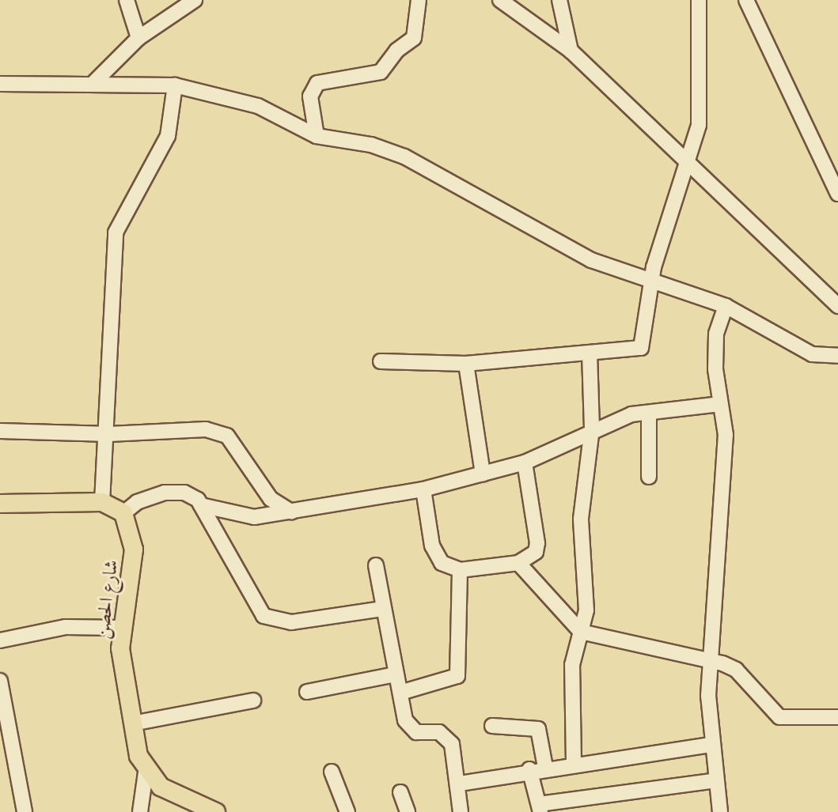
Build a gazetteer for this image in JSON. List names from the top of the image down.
{
  "streets": {
    "main road": ["شارع الحصن"]
  }
}
